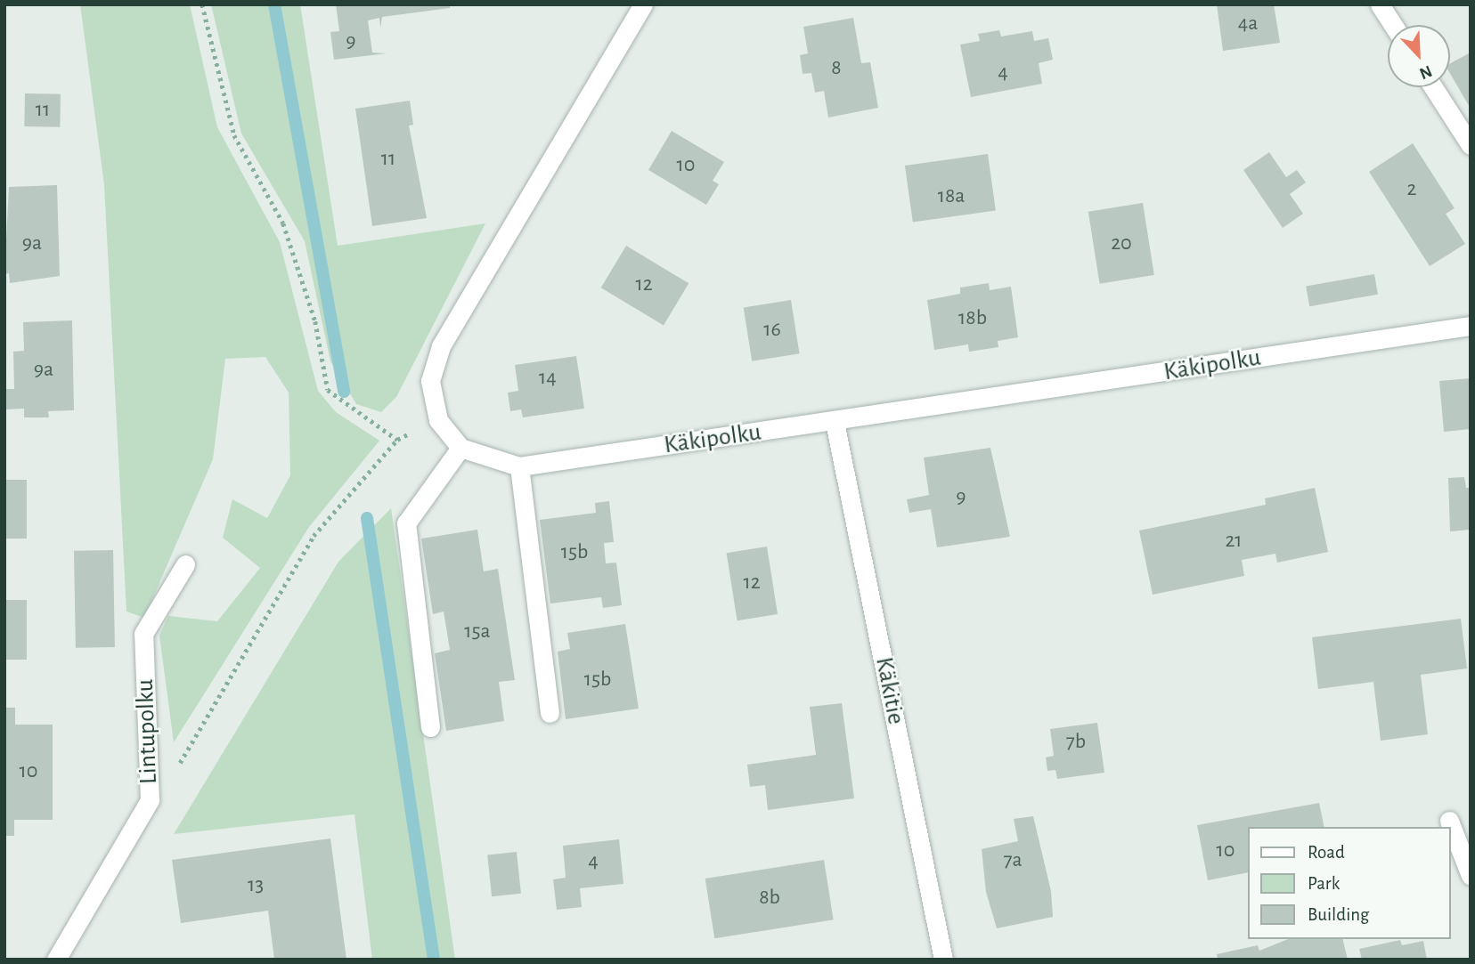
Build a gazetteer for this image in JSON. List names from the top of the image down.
{
  "streets": {
    "street": ["Käkipolku", "Käkitie", "Lintupolku"]
  },
  "crossings": [
    ["Käkipolku", "Käkitie"]
  ],
  "house_numbers": [
    "4a",
    "9",
    "8",
    "4",
    "11",
    "11",
    "10",
    "2",
    "18a",
    "9a",
    "20",
    "12",
    "18b",
    "16",
    "9a",
    "14",
    "9",
    "21",
    "15b",
    "12",
    "15a",
    "15b",
    "7b",
    "10",
    "10",
    "7a",
    "4",
    "13",
    "8b"
  ],
  "legend": ["Road", "Park", "Building"],
  "north": "bottom right"
}
